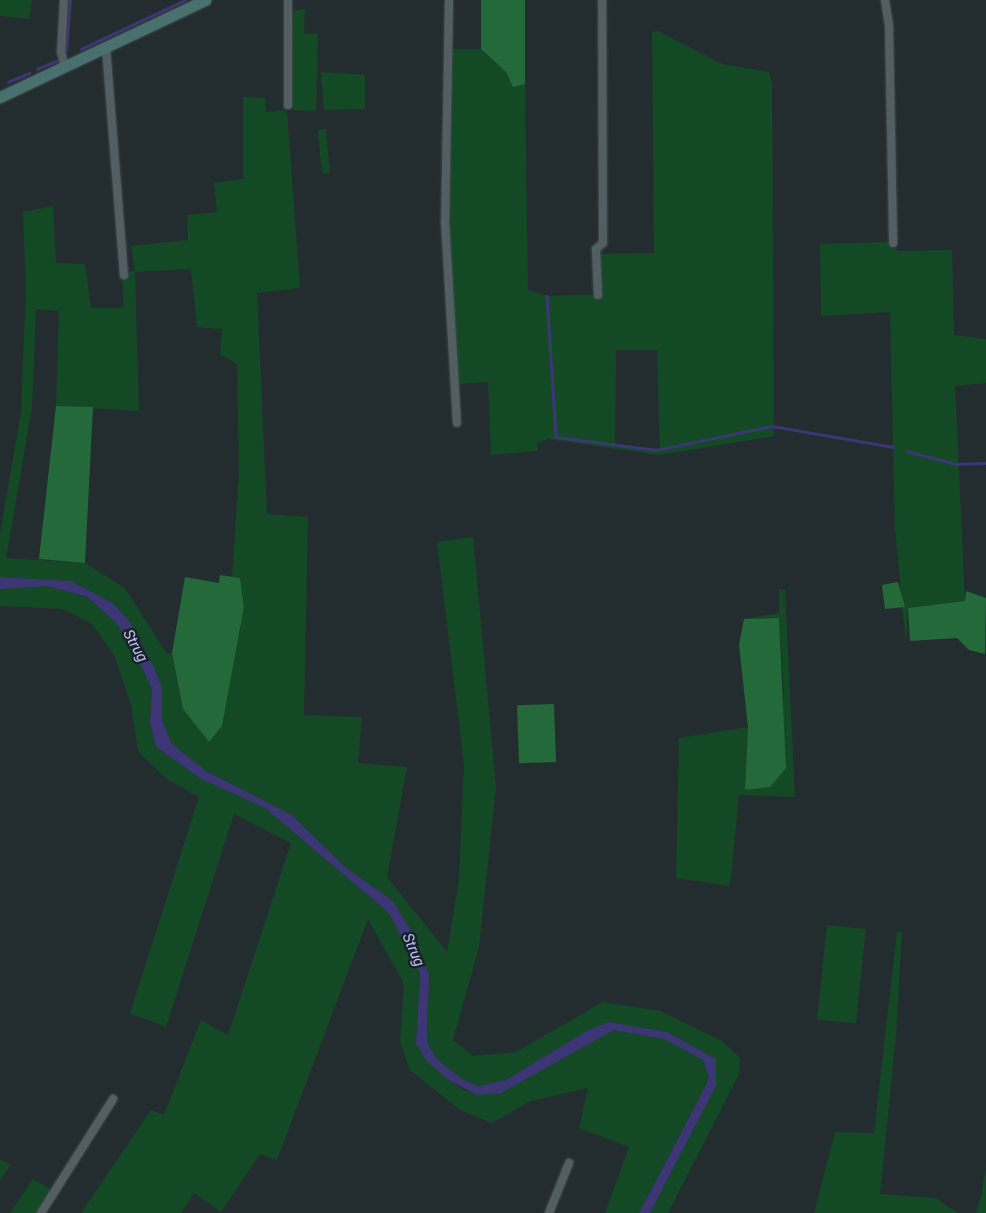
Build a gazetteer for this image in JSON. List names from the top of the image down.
{
  "water": ["Strug"]
}
